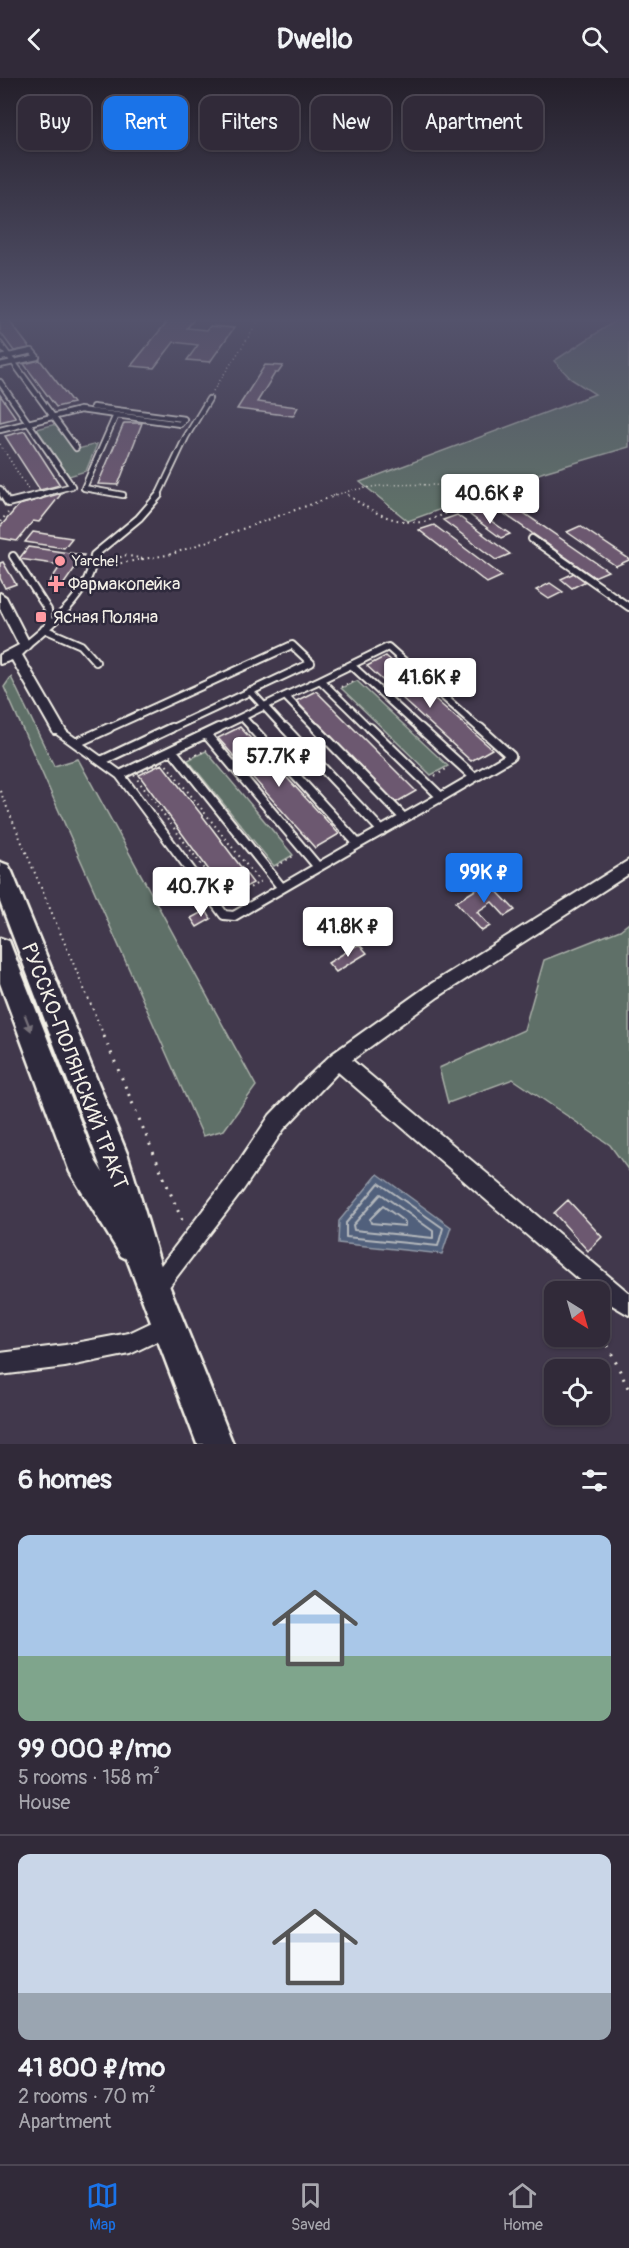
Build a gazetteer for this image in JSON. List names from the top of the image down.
{
  "streets": {
    "main road": ["РУССКО-ПОЛЯНСКИЙ ТРАКТ"]
  },
  "places": {
    "other": ["Yarche!"],
    "health": ["Фармакопейка"],
    "transit": ["Ясная Поляна"]
  },
  "north": "bottom right",
  "page": {
    "header": "Dwello",
    "chip": [
      "Buy",
      "Rent",
      "Filters",
      "New",
      "Apartment"
    ],
    "price": [
      "40.6K ₽",
      "41.6K ₽",
      "57.7K ₽",
      "99K ₽",
      "40.7K ₽",
      "41.8K ₽"
    ],
    "heading": "6 homes",
    "list": [
      {
        "name": "99 000 ₽/mo",
        "note": "5 rooms · 158 m² · House"
      },
      {
        "name": "41 800 ₽/mo",
        "note": "2 rooms · 70 m² · Apartment"
      }
    ],
    "tabs": ["Map", "Saved", "Home"]
  }
}
